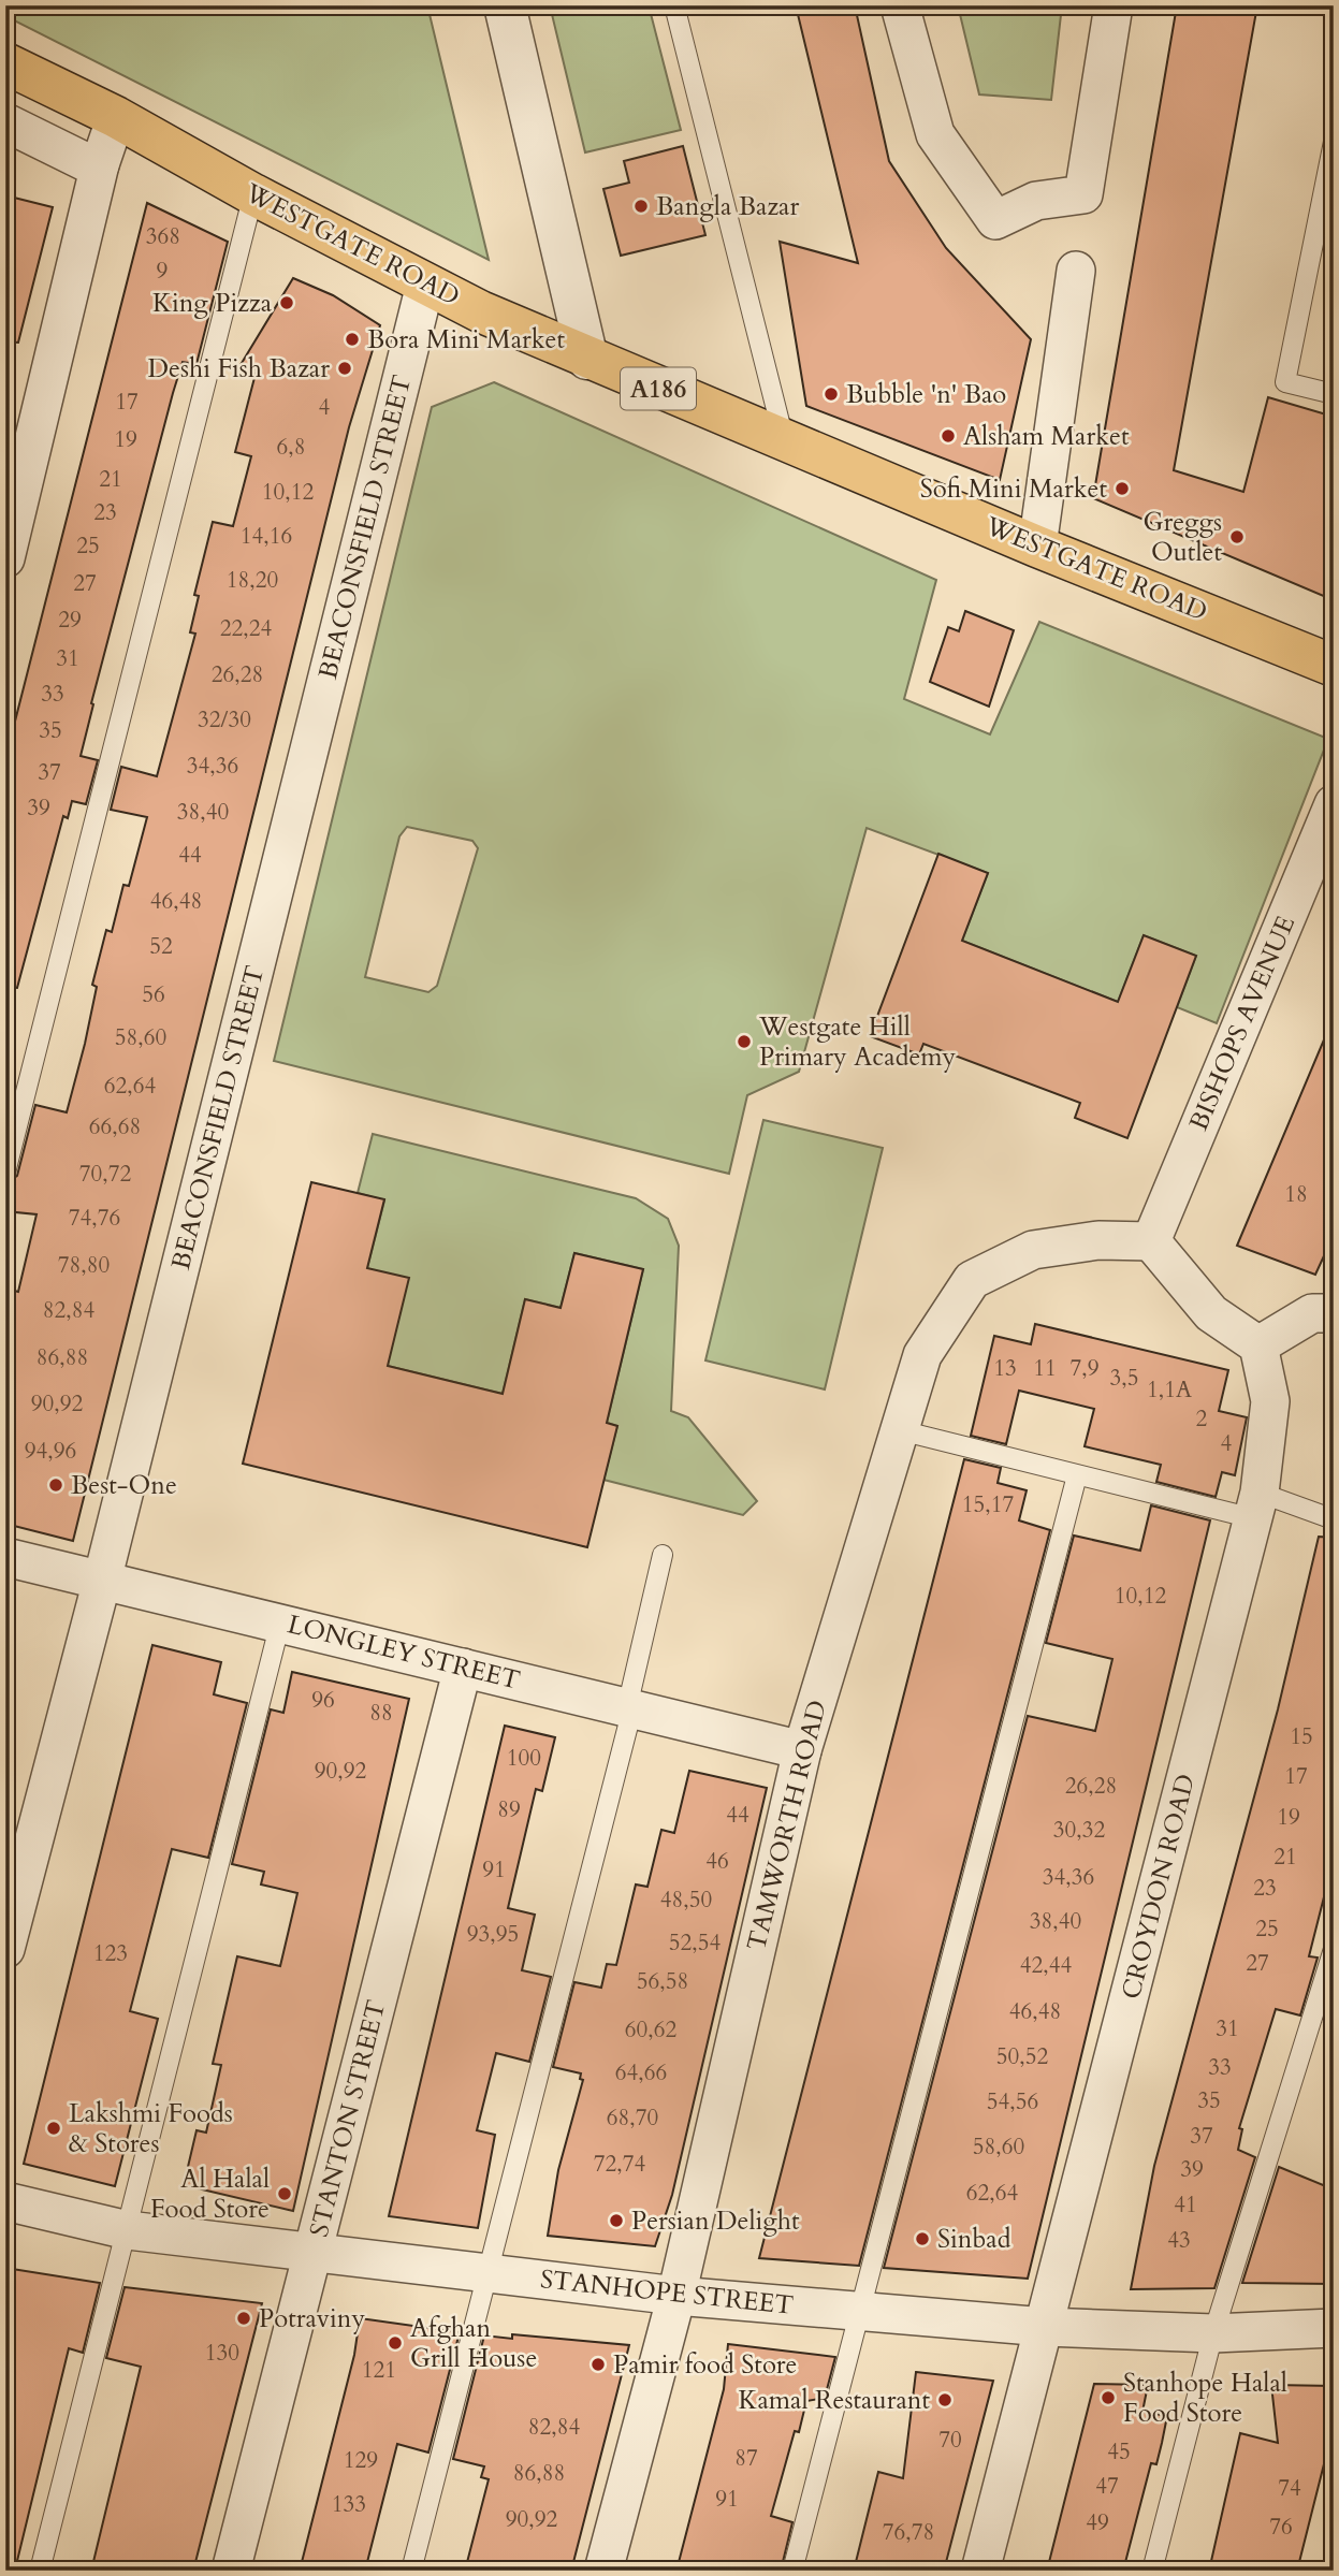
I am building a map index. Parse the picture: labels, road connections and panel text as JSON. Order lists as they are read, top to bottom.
{
  "streets": {
    "main road": ["WESTGATE ROAD", "A186"],
    "street": [
      "BEACONSFIELD STREET",
      "BISHOPS AVENUE",
      "LONGLEY STREET",
      "TAMWORTH ROAD",
      "CROYDON ROAD",
      "STANTON STREET",
      "STANHOPE STREET"
    ]
  },
  "crossings": [
    ["WESTGATE ROAD", "BEACONSFIELD STREET"],
    ["BEACONSFIELD STREET", "LONGLEY STREET"],
    ["BISHOPS AVENUE", "TAMWORTH ROAD"],
    ["LONGLEY STREET", "TAMWORTH ROAD"],
    ["LONGLEY STREET", "STANTON STREET"],
    ["TAMWORTH ROAD", "STANHOPE STREET"],
    ["CROYDON ROAD", "STANHOPE STREET"],
    ["STANTON STREET", "STANHOPE STREET"]
  ],
  "places": [
    "Bangla Bazar",
    "King Pizza",
    "Bora Mini Market",
    "Deshi Fish Bazar",
    "Bubble 'n' Bao",
    "Alsham Market",
    "Sofi Mini Market",
    "Greggs Outlet",
    "Westgate Hill Primary Academy",
    "Best-One",
    "Lakshmi Foods & Stores",
    "Al Halal Food Store",
    "Persian Delight",
    "Sinbad",
    "Potraviny",
    "Afghan Grill House",
    "Pamir food Store",
    "Stanhope Halal Food Store",
    "Kamal Restaurant"
  ],
  "house_numbers": [
    "368",
    "9",
    "17",
    "4",
    "19",
    "6,8",
    "21",
    "10,12",
    "23",
    "14,16",
    "25",
    "18,20",
    "27",
    "29",
    "22,24",
    "31",
    "26,28",
    "33",
    "32/30",
    "35",
    "34,36",
    "37",
    "39",
    "38,40",
    "44",
    "46,48",
    "52",
    "56",
    "58,60",
    "62,64",
    "66,68",
    "70,72",
    "18",
    "74,76",
    "78,80",
    "82,84",
    "86,88",
    "13",
    "11",
    "7,9",
    "3,5",
    "1,1A",
    "90,92",
    "2",
    "4",
    "94,96",
    "15,17",
    "10,12",
    "96",
    "88",
    "15",
    "100",
    "90,92",
    "17",
    "26,28",
    "89",
    "44",
    "19",
    "30,32",
    "21",
    "46",
    "91",
    "34,36",
    "23",
    "48,50",
    "38,40",
    "25",
    "93,95",
    "52,54",
    "123",
    "27",
    "42,44",
    "56,58",
    "46,48",
    "31",
    "60,62",
    "50,52",
    "33",
    "64,66",
    "35",
    "54,56",
    "68,70",
    "37",
    "58,60",
    "72,74",
    "39",
    "62,64",
    "41",
    "43",
    "130",
    "121",
    "82,84",
    "70",
    "45",
    "87",
    "129",
    "86,88",
    "47",
    "74",
    "91",
    "133",
    "90,92",
    "49",
    "76",
    "76,78"
  ]
}
